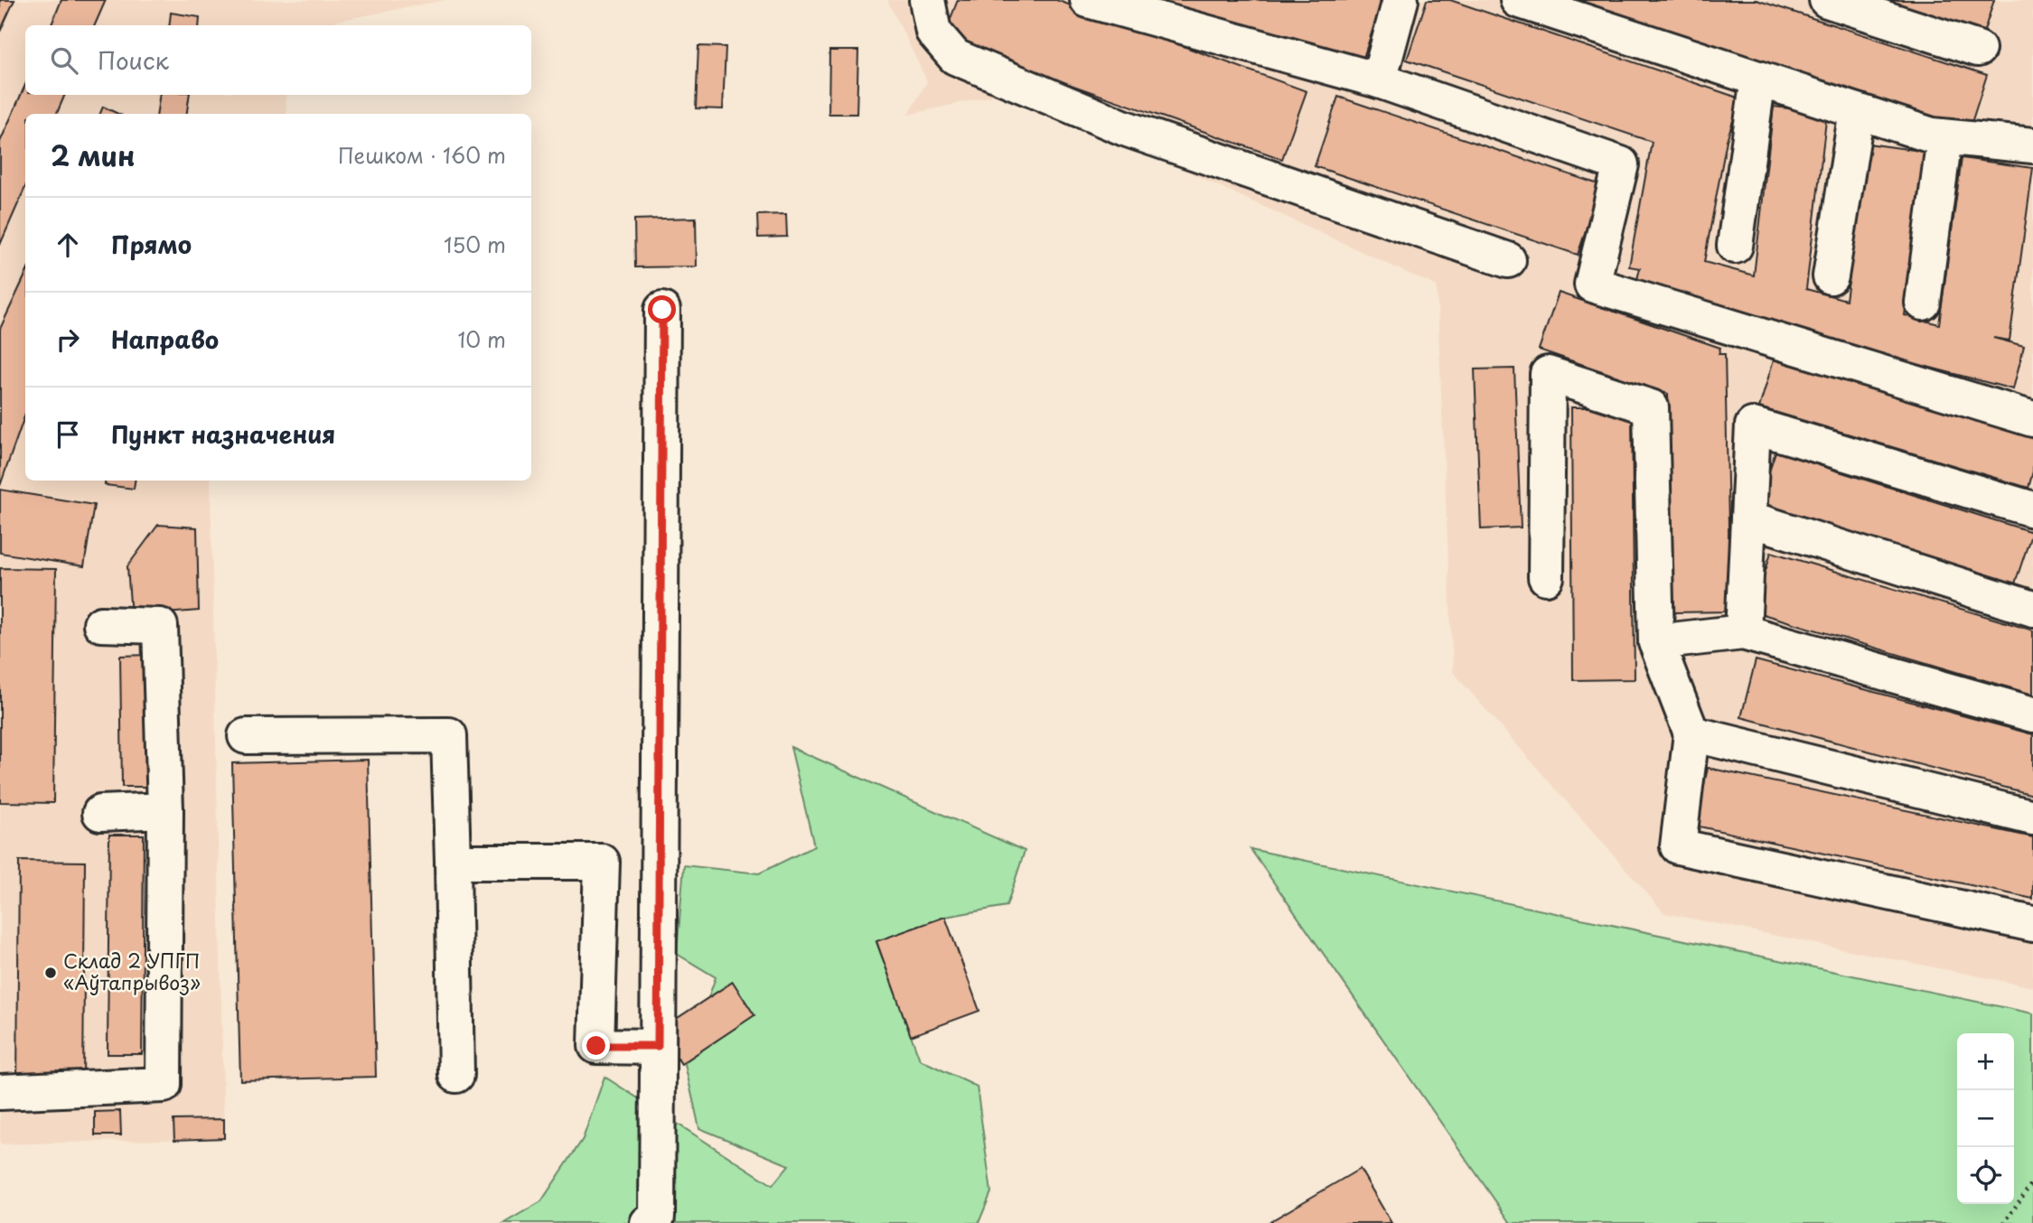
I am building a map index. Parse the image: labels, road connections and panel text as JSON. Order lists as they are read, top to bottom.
{
  "places": ["Склад 2 УПГП «Аўтапрывоз»"],
  "page": {
    "search": "Поиск",
    "heading": ["2 мин", "Пешком · 160 m"],
    "list": [
      ["Прямо", "150 m"],
      ["Направо", "10 m"],
      "Пункт назначения"
    ],
    "map_buttons": ["+", "−"]
  }
}
